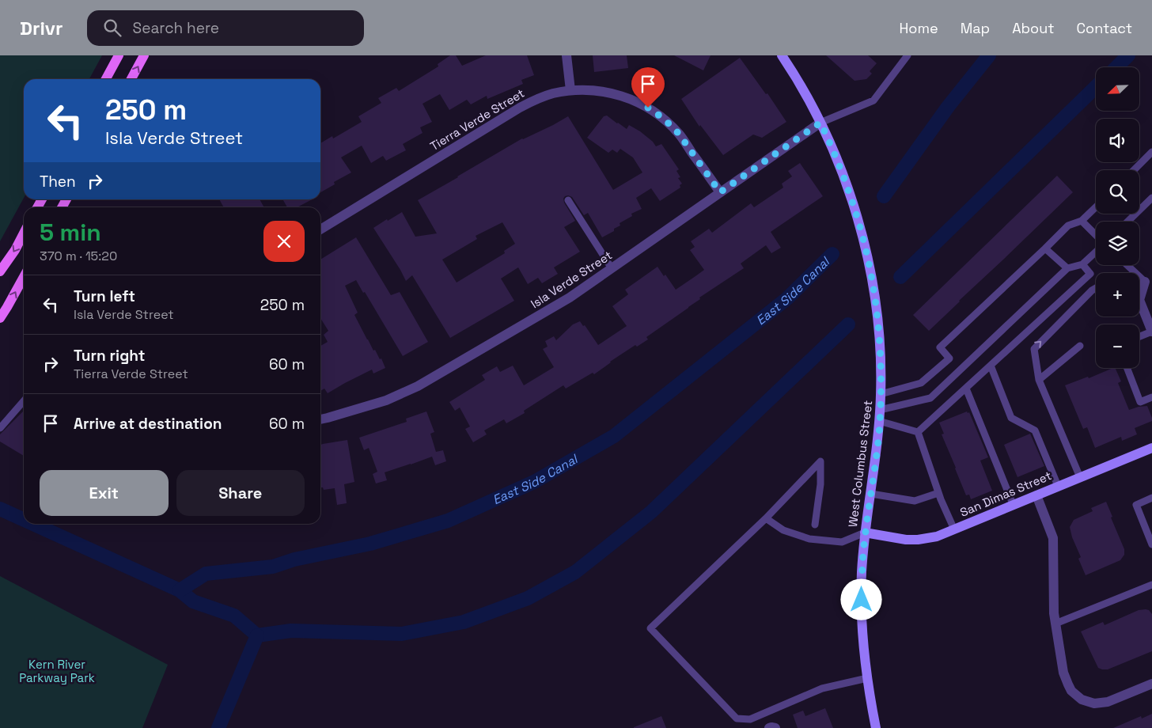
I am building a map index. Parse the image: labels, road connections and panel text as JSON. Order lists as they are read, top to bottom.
{
  "streets": {
    "main road": ["West Columbus Street", "San Dimas Street"],
    "street": ["Tierra Verde Street", "Isla Verde Street"]
  },
  "crossings": [
    ["Tierra Verde Street", "Isla Verde Street"],
    ["Isla Verde Street", "West Columbus Street"],
    ["West Columbus Street", "San Dimas Street"]
  ],
  "water": ["East Side Canal"],
  "parks": ["Kern River Parkway Park"],
  "north": "bottom left",
  "page": {
    "header": "Drivr",
    "search": "Search here",
    "nav": [
      "Home",
      "Map",
      "About",
      "Contact"
    ],
    "map_buttons": ["+", "−"],
    "turn": ["250 m", "Isla Verde Street"],
    "then": "Then",
    "heading": ["5 min", "370 m · 15:20"],
    "list": [
      {
        "name": "Turn left",
        "note": "Isla Verde Street",
        "value": "250 m"
      },
      {
        "name": "Turn right",
        "note": "Tierra Verde Street",
        "value": "60 m"
      },
      {
        "name": "Arrive at destination",
        "value": "60 m"
      }
    ],
    "buttons": ["Exit", "Share"]
  }
}
